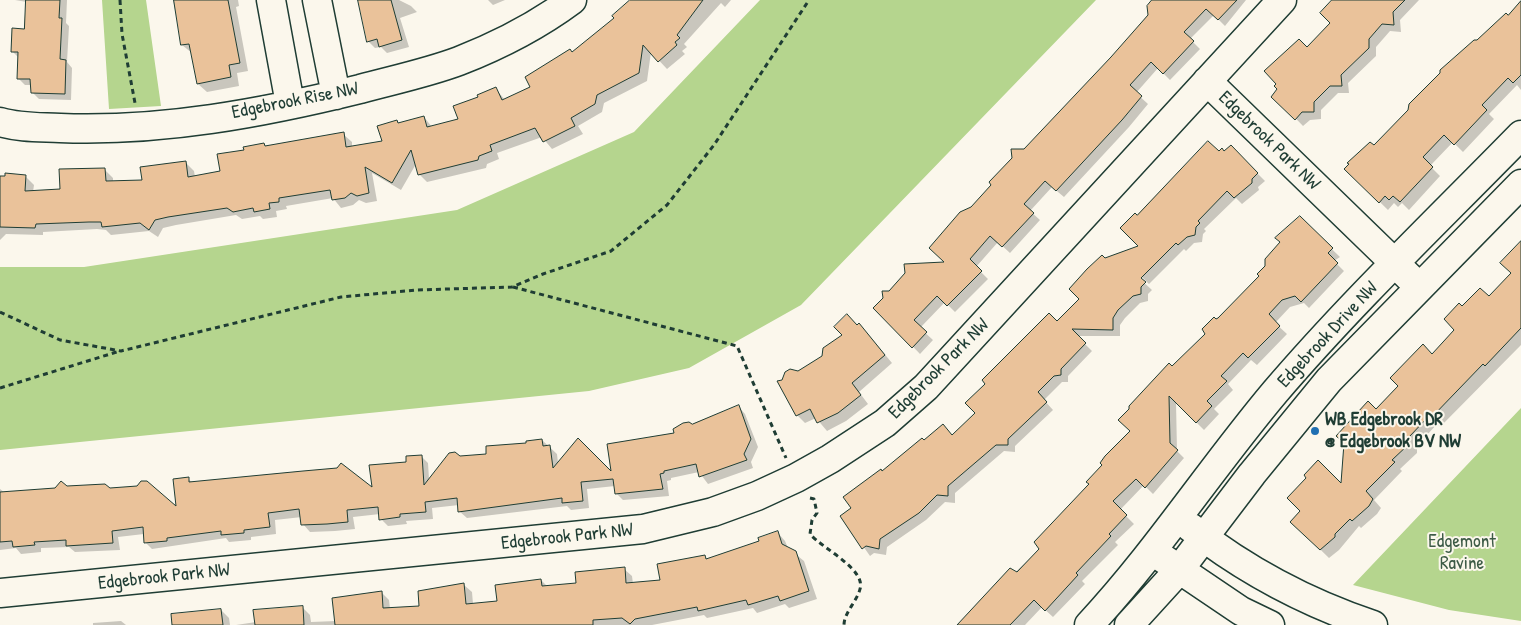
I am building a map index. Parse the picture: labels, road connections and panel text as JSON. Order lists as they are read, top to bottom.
{
  "streets": {
    "street": ["Edgebrook Rise NW", "Edgebrook Park NW", "Edgebrook Drive NW"]
  },
  "crossings": [
    ["Edgebrook Park NW", "Edgebrook Drive NW"]
  ],
  "parks": ["Edgemont Ravine"],
  "places": ["WB Edgebrook DR @ Edgebrook BV NW"]
}
